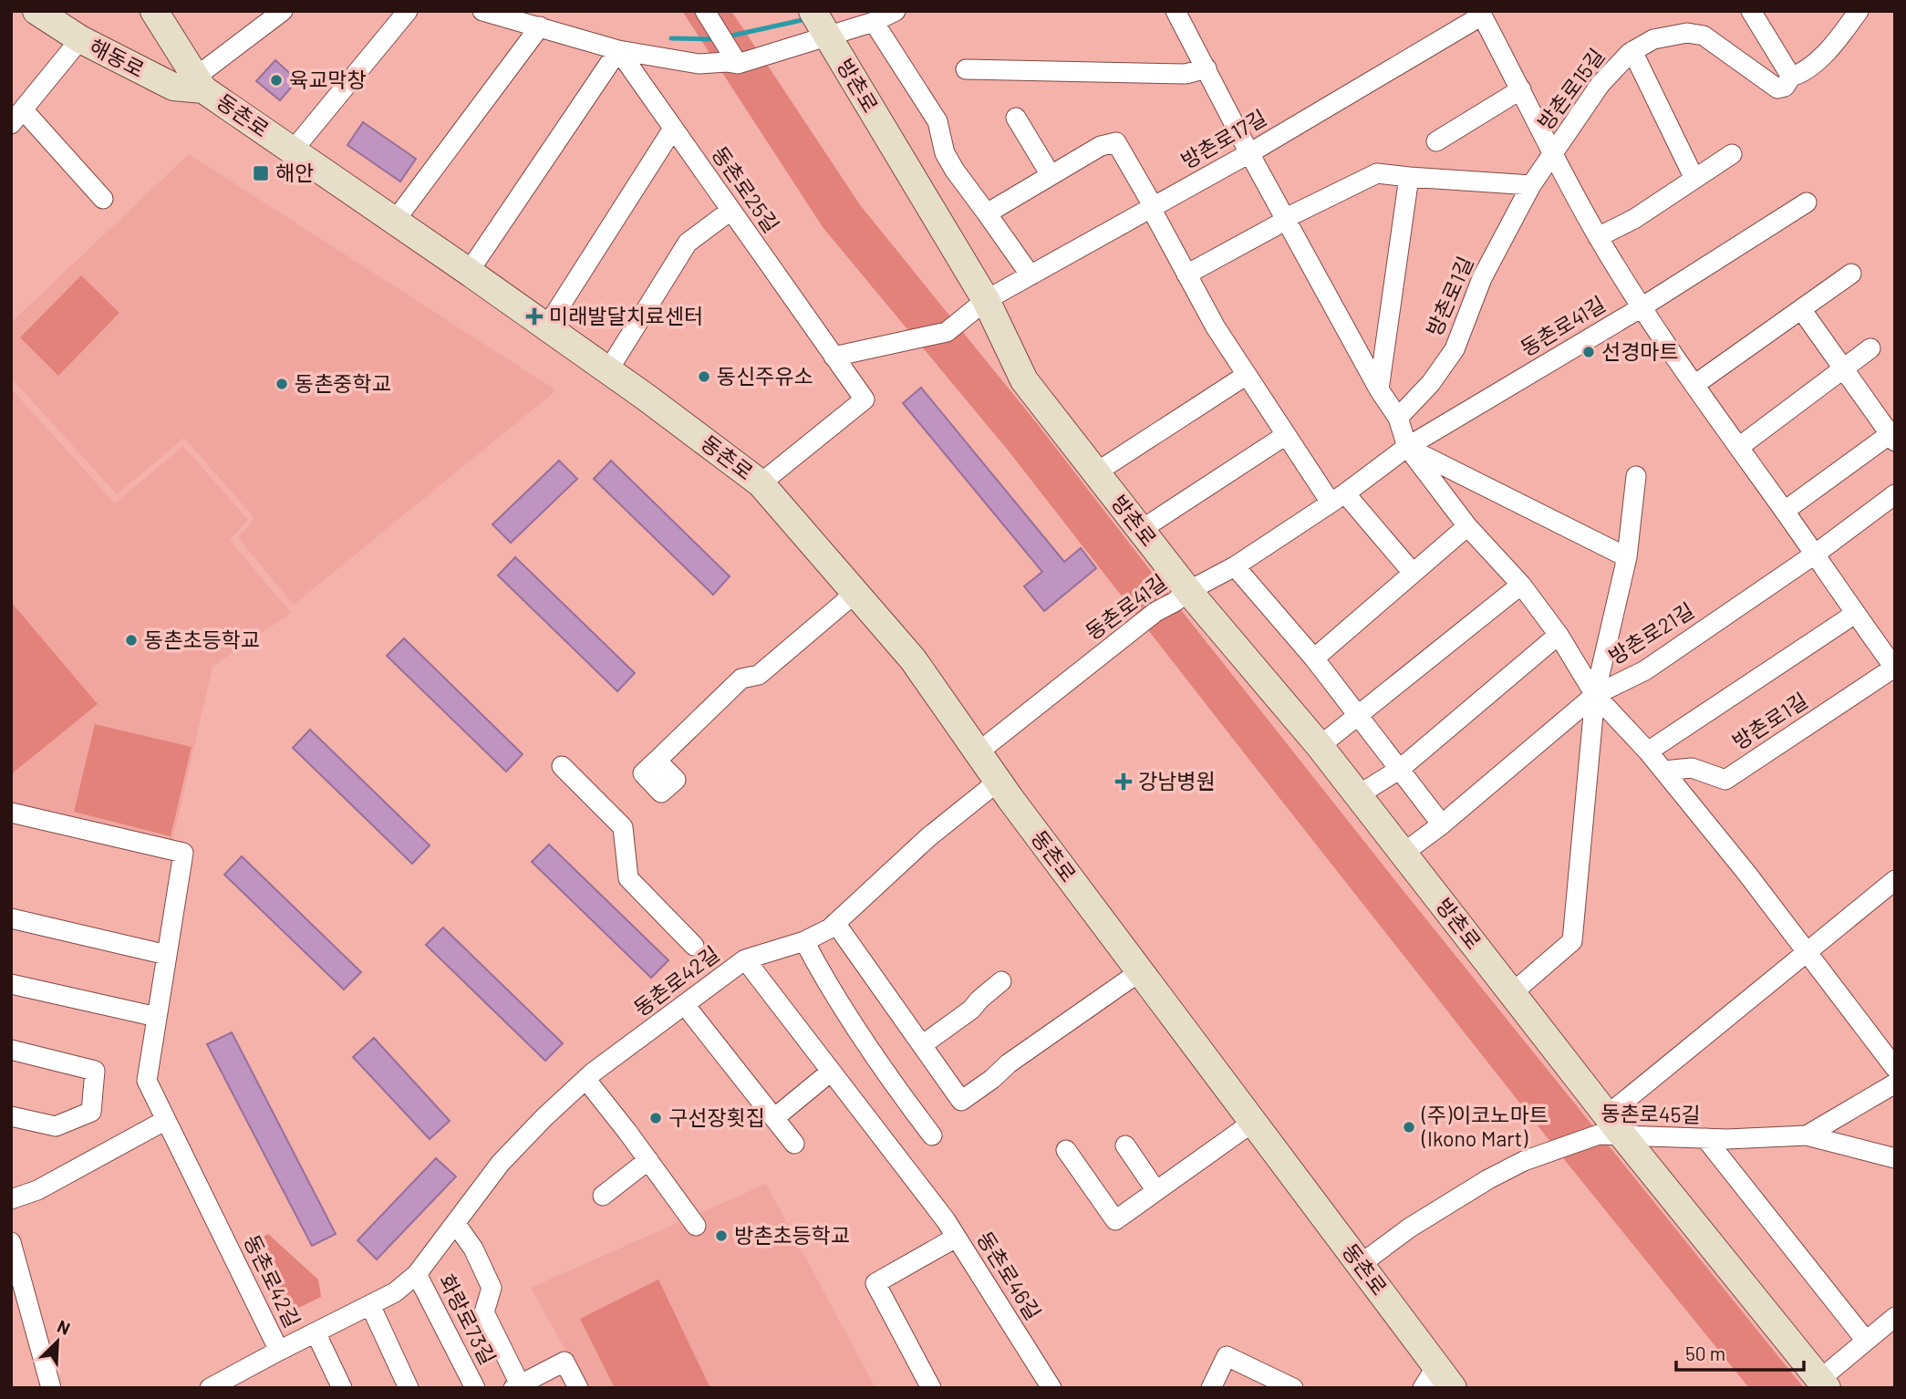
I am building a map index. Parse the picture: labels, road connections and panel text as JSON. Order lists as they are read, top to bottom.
{
  "streets": {
    "main road": ["해동로", "방촌로", "동촌로"],
    "street": [
      "방촌로15길",
      "방촌로17길",
      "동촌로25길",
      "방촌로1길",
      "동촌로41길",
      "방촌로21길",
      "동촌로42길",
      "동촌로45길",
      "동촌로46길",
      "화랑로73길"
    ]
  },
  "crossings": [
    ["해동로", "동촌로"],
    ["방촌로", "방촌로17길"],
    ["방촌로", "동촌로41길"],
    ["방촌로", "방촌로21길"],
    ["방촌로", "동촌로45길"],
    ["방촌로15길", "방촌로17길"],
    ["방촌로15길", "방촌로1길"],
    ["방촌로15길", "동촌로41길"],
    ["방촌로15길", "방촌로21길"],
    ["동촌로", "동촌로25길"],
    ["동촌로", "동촌로41길"],
    ["동촌로", "동촌로42길"],
    ["동촌로", "동촌로45길"],
    ["동촌로42길", "동촌로46길"],
    ["동촌로42길", "화랑로73길"]
  ],
  "places": {
    "other": [
      "육교막창",
      "선경마트",
      "동신주유소",
      "동촌중학교",
      "동촌초등학교",
      "구선장횟집",
      "(주)이코노마트 (Ikono Mart)",
      "방촌초등학교"
    ],
    "transit": ["해안"],
    "health": ["미래발달치료센터", "강남병원"]
  },
  "scale_bar": "50 m",
  "north": "top right"
}
